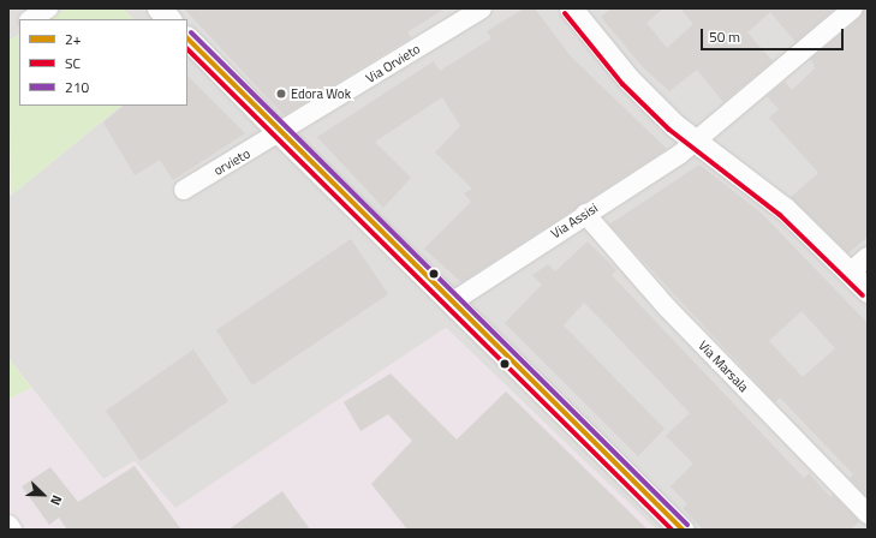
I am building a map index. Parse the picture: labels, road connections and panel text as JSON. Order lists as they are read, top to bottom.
{
  "streets": {
    "street": [
      "Via Orvieto",
      "orvieto",
      "Via Assisi",
      "Via Marsala"
    ]
  },
  "crossings": [
    ["Via Orvieto", "orvieto"],
    ["Via Assisi", "Via Marsala"]
  ],
  "places": ["Edora Wok"],
  "lines": ["transit line SC", "transit line 210", "transit line 2+"],
  "legend": ["2+", "SC", "210"],
  "scale_bar": "50 m",
  "north": "bottom right"
}
